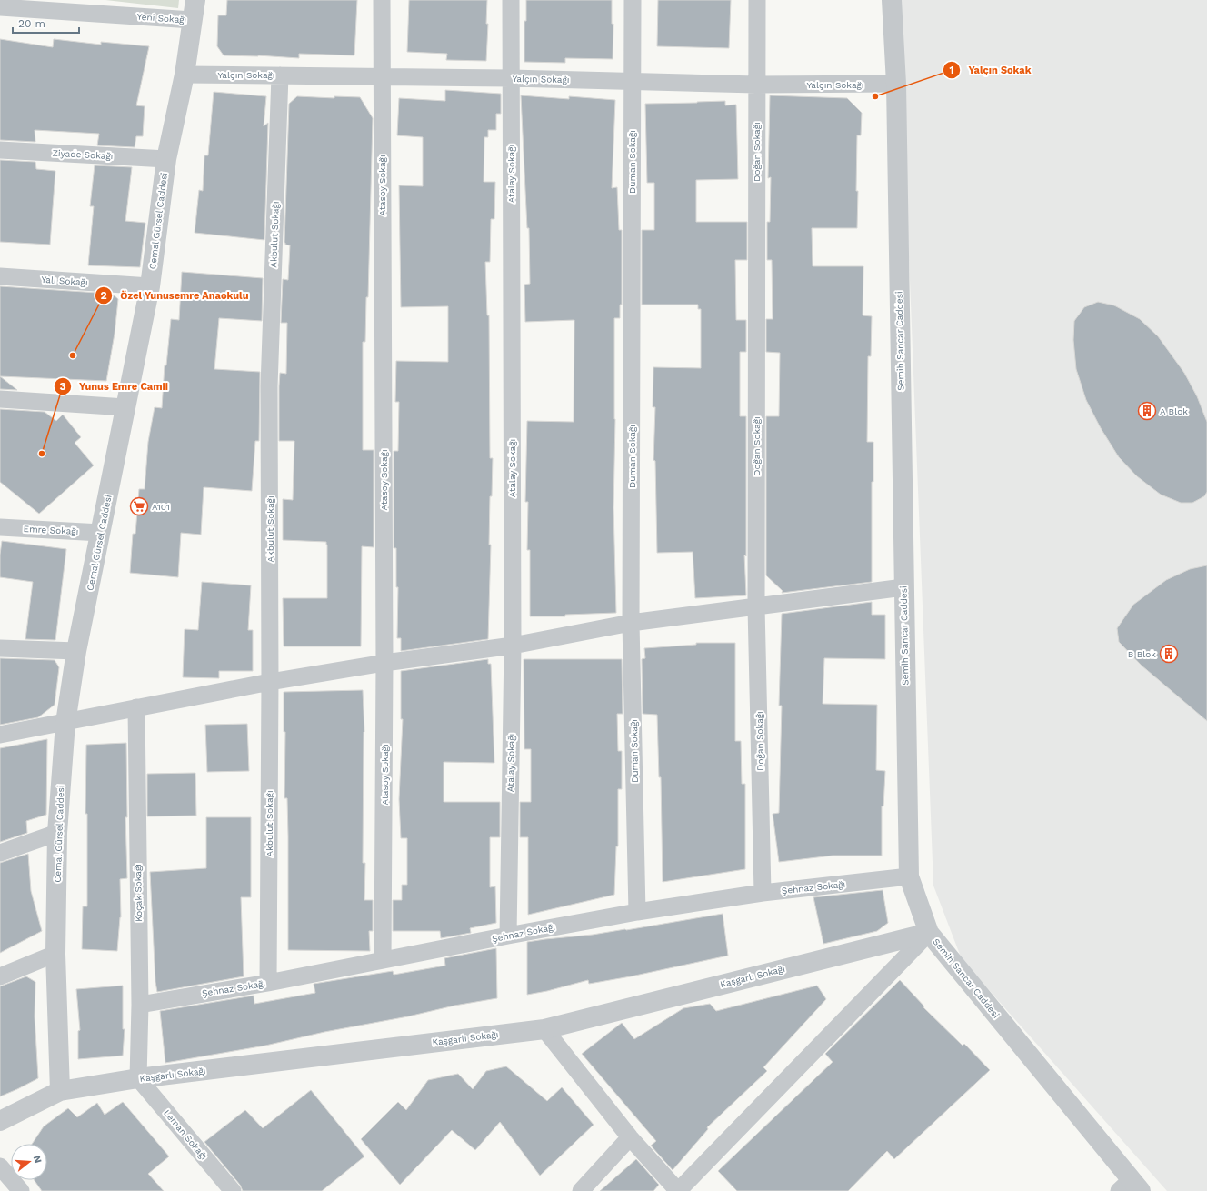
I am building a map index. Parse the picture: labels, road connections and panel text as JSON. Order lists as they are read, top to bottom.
{
  "streets": {
    "street": [
      "Yeni Sokağı",
      "Yalçın Sokağı",
      "Doğan Sokağı",
      "Ziyade Sokağı",
      "Duman Sokağı",
      "Atalay Sokağı",
      "Atasoy Sokağı",
      "Cemal Gürsel Caddesi",
      "Akbulut Sokağı",
      "Yalı Sokağı",
      "Semih Sancar Caddesi",
      "Emre Sokağı",
      "Şehnaz Sokağı",
      "Koçak Sokağı",
      "Kaşgarlı Sokağı",
      "Leman Sokağı"
    ]
  },
  "crossings": [
    ["Yeni Sokağı", "Cemal Gürsel Caddesi"],
    ["Yalçın Sokağı", "Doğan Sokağı"],
    ["Yalçın Sokağı", "Duman Sokağı"],
    ["Yalçın Sokağı", "Atalay Sokağı"],
    ["Yalçın Sokağı", "Atasoy Sokağı"],
    ["Yalçın Sokağı", "Cemal Gürsel Caddesi"],
    ["Yalçın Sokağı", "Akbulut Sokağı"],
    ["Yalçın Sokağı", "Semih Sancar Caddesi"],
    ["Doğan Sokağı", "Şehnaz Sokağı"],
    ["Ziyade Sokağı", "Cemal Gürsel Caddesi"],
    ["Duman Sokağı", "Şehnaz Sokağı"],
    ["Atalay Sokağı", "Şehnaz Sokağı"],
    ["Atasoy Sokağı", "Şehnaz Sokağı"],
    ["Cemal Gürsel Caddesi", "Yalı Sokağı"],
    ["Cemal Gürsel Caddesi", "Emre Sokağı"],
    ["Cemal Gürsel Caddesi", "Kaşgarlı Sokağı"],
    ["Akbulut Sokağı", "Şehnaz Sokağı"],
    ["Semih Sancar Caddesi", "Şehnaz Sokağı"],
    ["Semih Sancar Caddesi", "Kaşgarlı Sokağı"],
    ["Şehnaz Sokağı", "Koçak Sokağı"],
    ["Koçak Sokağı", "Kaşgarlı Sokağı"],
    ["Koçak Sokağı", "Leman Sokağı"],
    ["Kaşgarlı Sokağı", "Leman Sokağı"]
  ],
  "places": {
    "other": ["Yalçın Sokak", "Özel Yunusemre Anaokulu", "Yunus Emre Camii"],
    "building": ["A Blok", "B Blok"],
    "supermarket": ["A101"]
  },
  "scale_bar": "20 m",
  "north": "right"
}
